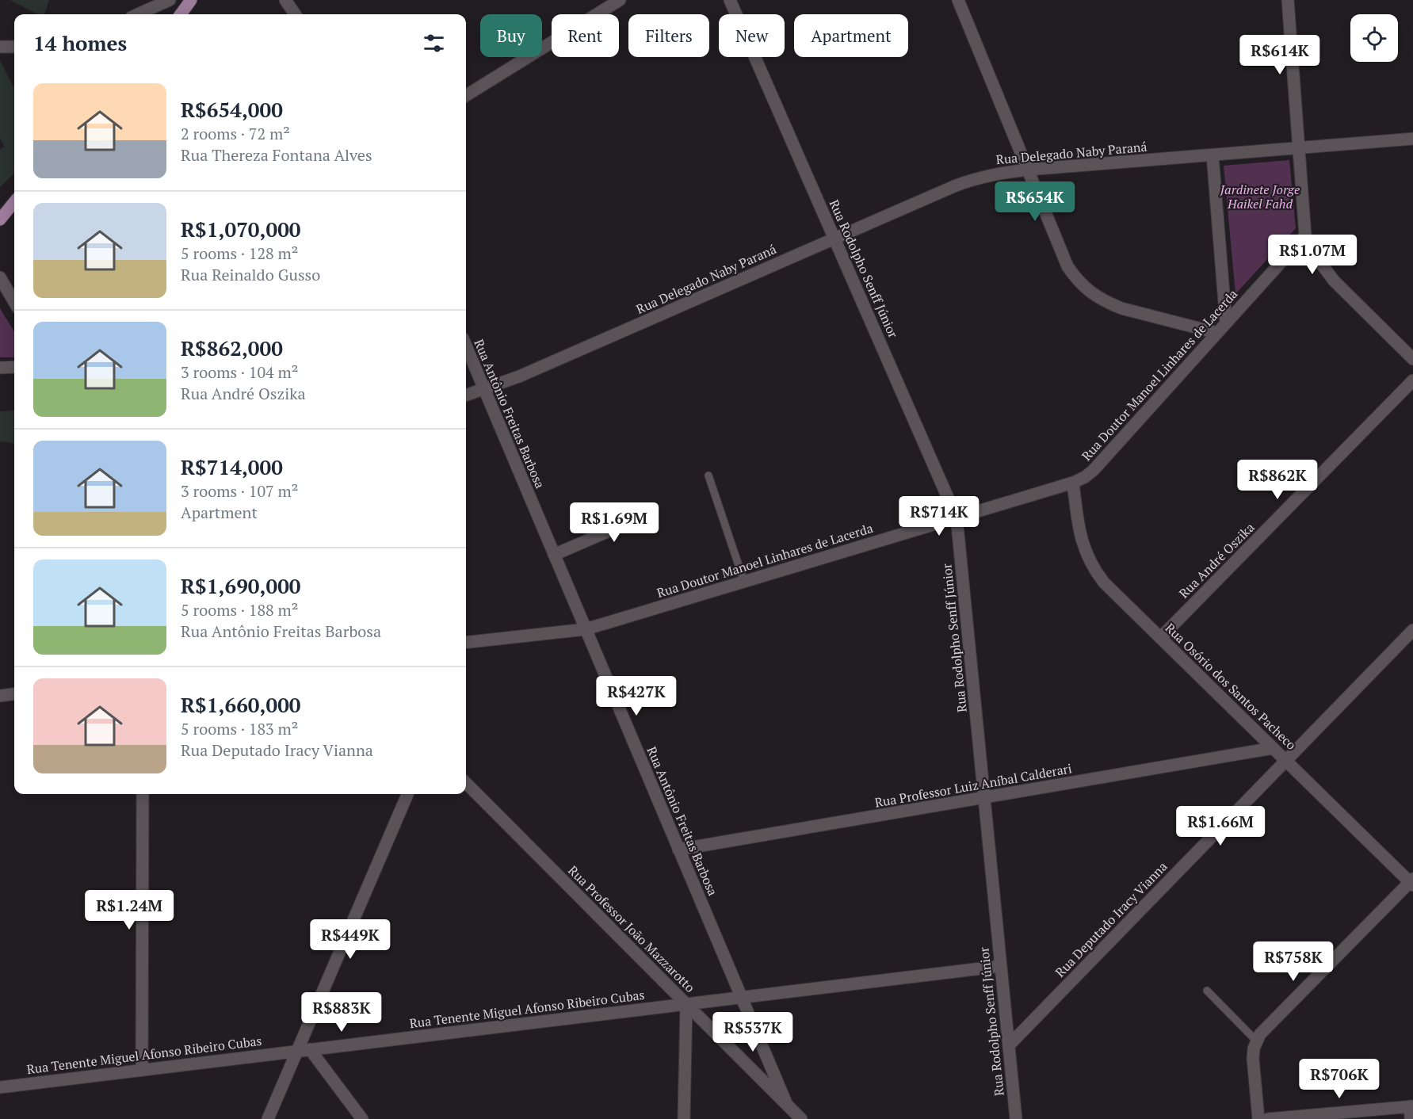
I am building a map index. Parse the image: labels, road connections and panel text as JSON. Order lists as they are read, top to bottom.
{
  "streets": {
    "street": [
      "Rua Delegado Naby Paraná",
      "Rua Rodolpho Senff Júnior",
      "Rua Doutor Manoel Linhares de Lacerda",
      "Rua Antônio Freitas Barbosa",
      "Rua André Oszika",
      "Rua Osório dos Santos Pacheco",
      "Rua Professor Luiz Aníbal Calderari",
      "Rua Deputado Iracy Vianna",
      "Rua Professor João Mazzarotto",
      "Rua Tenente Miguel Afonso Ribeiro Cubas"
    ]
  },
  "crossings": [
    ["Rua Delegado Naby Paraná", "Rua Rodolpho Senff Júnior"],
    ["Rua Delegado Naby Paraná", "Rua Antônio Freitas Barbosa"],
    ["Rua Rodolpho Senff Júnior", "Rua Doutor Manoel Linhares de Lacerda"],
    ["Rua Rodolpho Senff Júnior", "Rua Professor Luiz Aníbal Calderari"],
    ["Rua Rodolpho Senff Júnior", "Rua Deputado Iracy Vianna"],
    ["Rua Rodolpho Senff Júnior", "Rua Tenente Miguel Afonso Ribeiro Cubas"],
    ["Rua Doutor Manoel Linhares de Lacerda", "Rua Antônio Freitas Barbosa"],
    ["Rua Doutor Manoel Linhares de Lacerda", "Rua Osório dos Santos Pacheco"],
    ["Rua Antônio Freitas Barbosa", "Rua Professor Luiz Aníbal Calderari"],
    ["Rua Antônio Freitas Barbosa", "Rua Professor João Mazzarotto"],
    ["Rua Antônio Freitas Barbosa", "Rua Tenente Miguel Afonso Ribeiro Cubas"],
    ["Rua André Oszika", "Rua Osório dos Santos Pacheco"],
    ["Rua Osório dos Santos Pacheco", "Rua Professor Luiz Aníbal Calderari"],
    ["Rua Osório dos Santos Pacheco", "Rua Deputado Iracy Vianna"],
    ["Rua Professor João Mazzarotto", "Rua Tenente Miguel Afonso Ribeiro Cubas"]
  ],
  "parks": ["Jardinete Jorge Haikel Fahd"],
  "page": {
    "chip": [
      "Buy",
      "Rent",
      "Filters",
      "New",
      "Apartment"
    ],
    "heading": "14 homes",
    "price": [
      "R$614K",
      "R$654K",
      "R$1.07M",
      "R$862K",
      "R$714K",
      "R$1.69M",
      "R$427K",
      "R$1.66M",
      "R$1.24M",
      "R$449K",
      "R$758K",
      "R$883K",
      "R$537K",
      "R$706K"
    ],
    "list": [
      {
        "name": "R$654,000",
        "note": "2 rooms · 72 m² · Rua Thereza Fontana Alves"
      },
      {
        "name": "R$1,070,000",
        "note": "5 rooms · 128 m² · Rua Reinaldo Gusso"
      },
      {
        "name": "R$862,000",
        "note": "3 rooms · 104 m² · Rua André Oszika"
      },
      {
        "name": "R$714,000",
        "note": "3 rooms · 107 m² · Apartment"
      },
      {
        "name": "R$1,690,000",
        "note": "5 rooms · 188 m² · Rua Antônio Freitas Barbosa"
      },
      {
        "name": "R$1,660,000",
        "note": "5 rooms · 183 m² · Rua Deputado Iracy Vianna"
      }
    ]
  }
}
